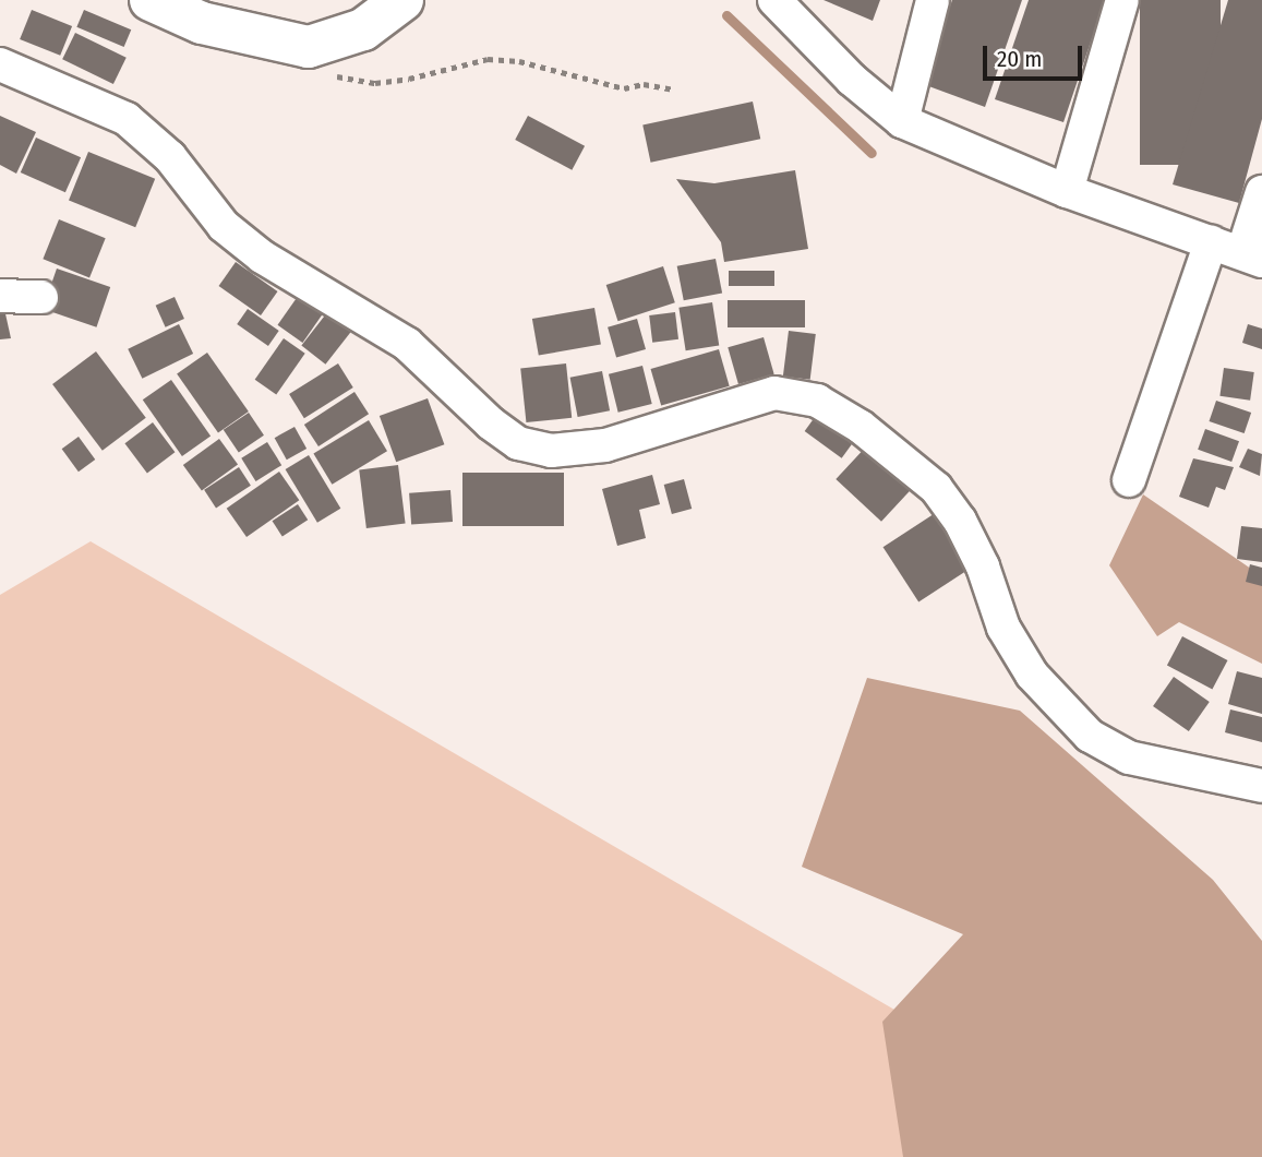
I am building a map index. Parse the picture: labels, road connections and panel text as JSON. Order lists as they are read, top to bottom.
{
  "scale_bar": "20 m"
}
